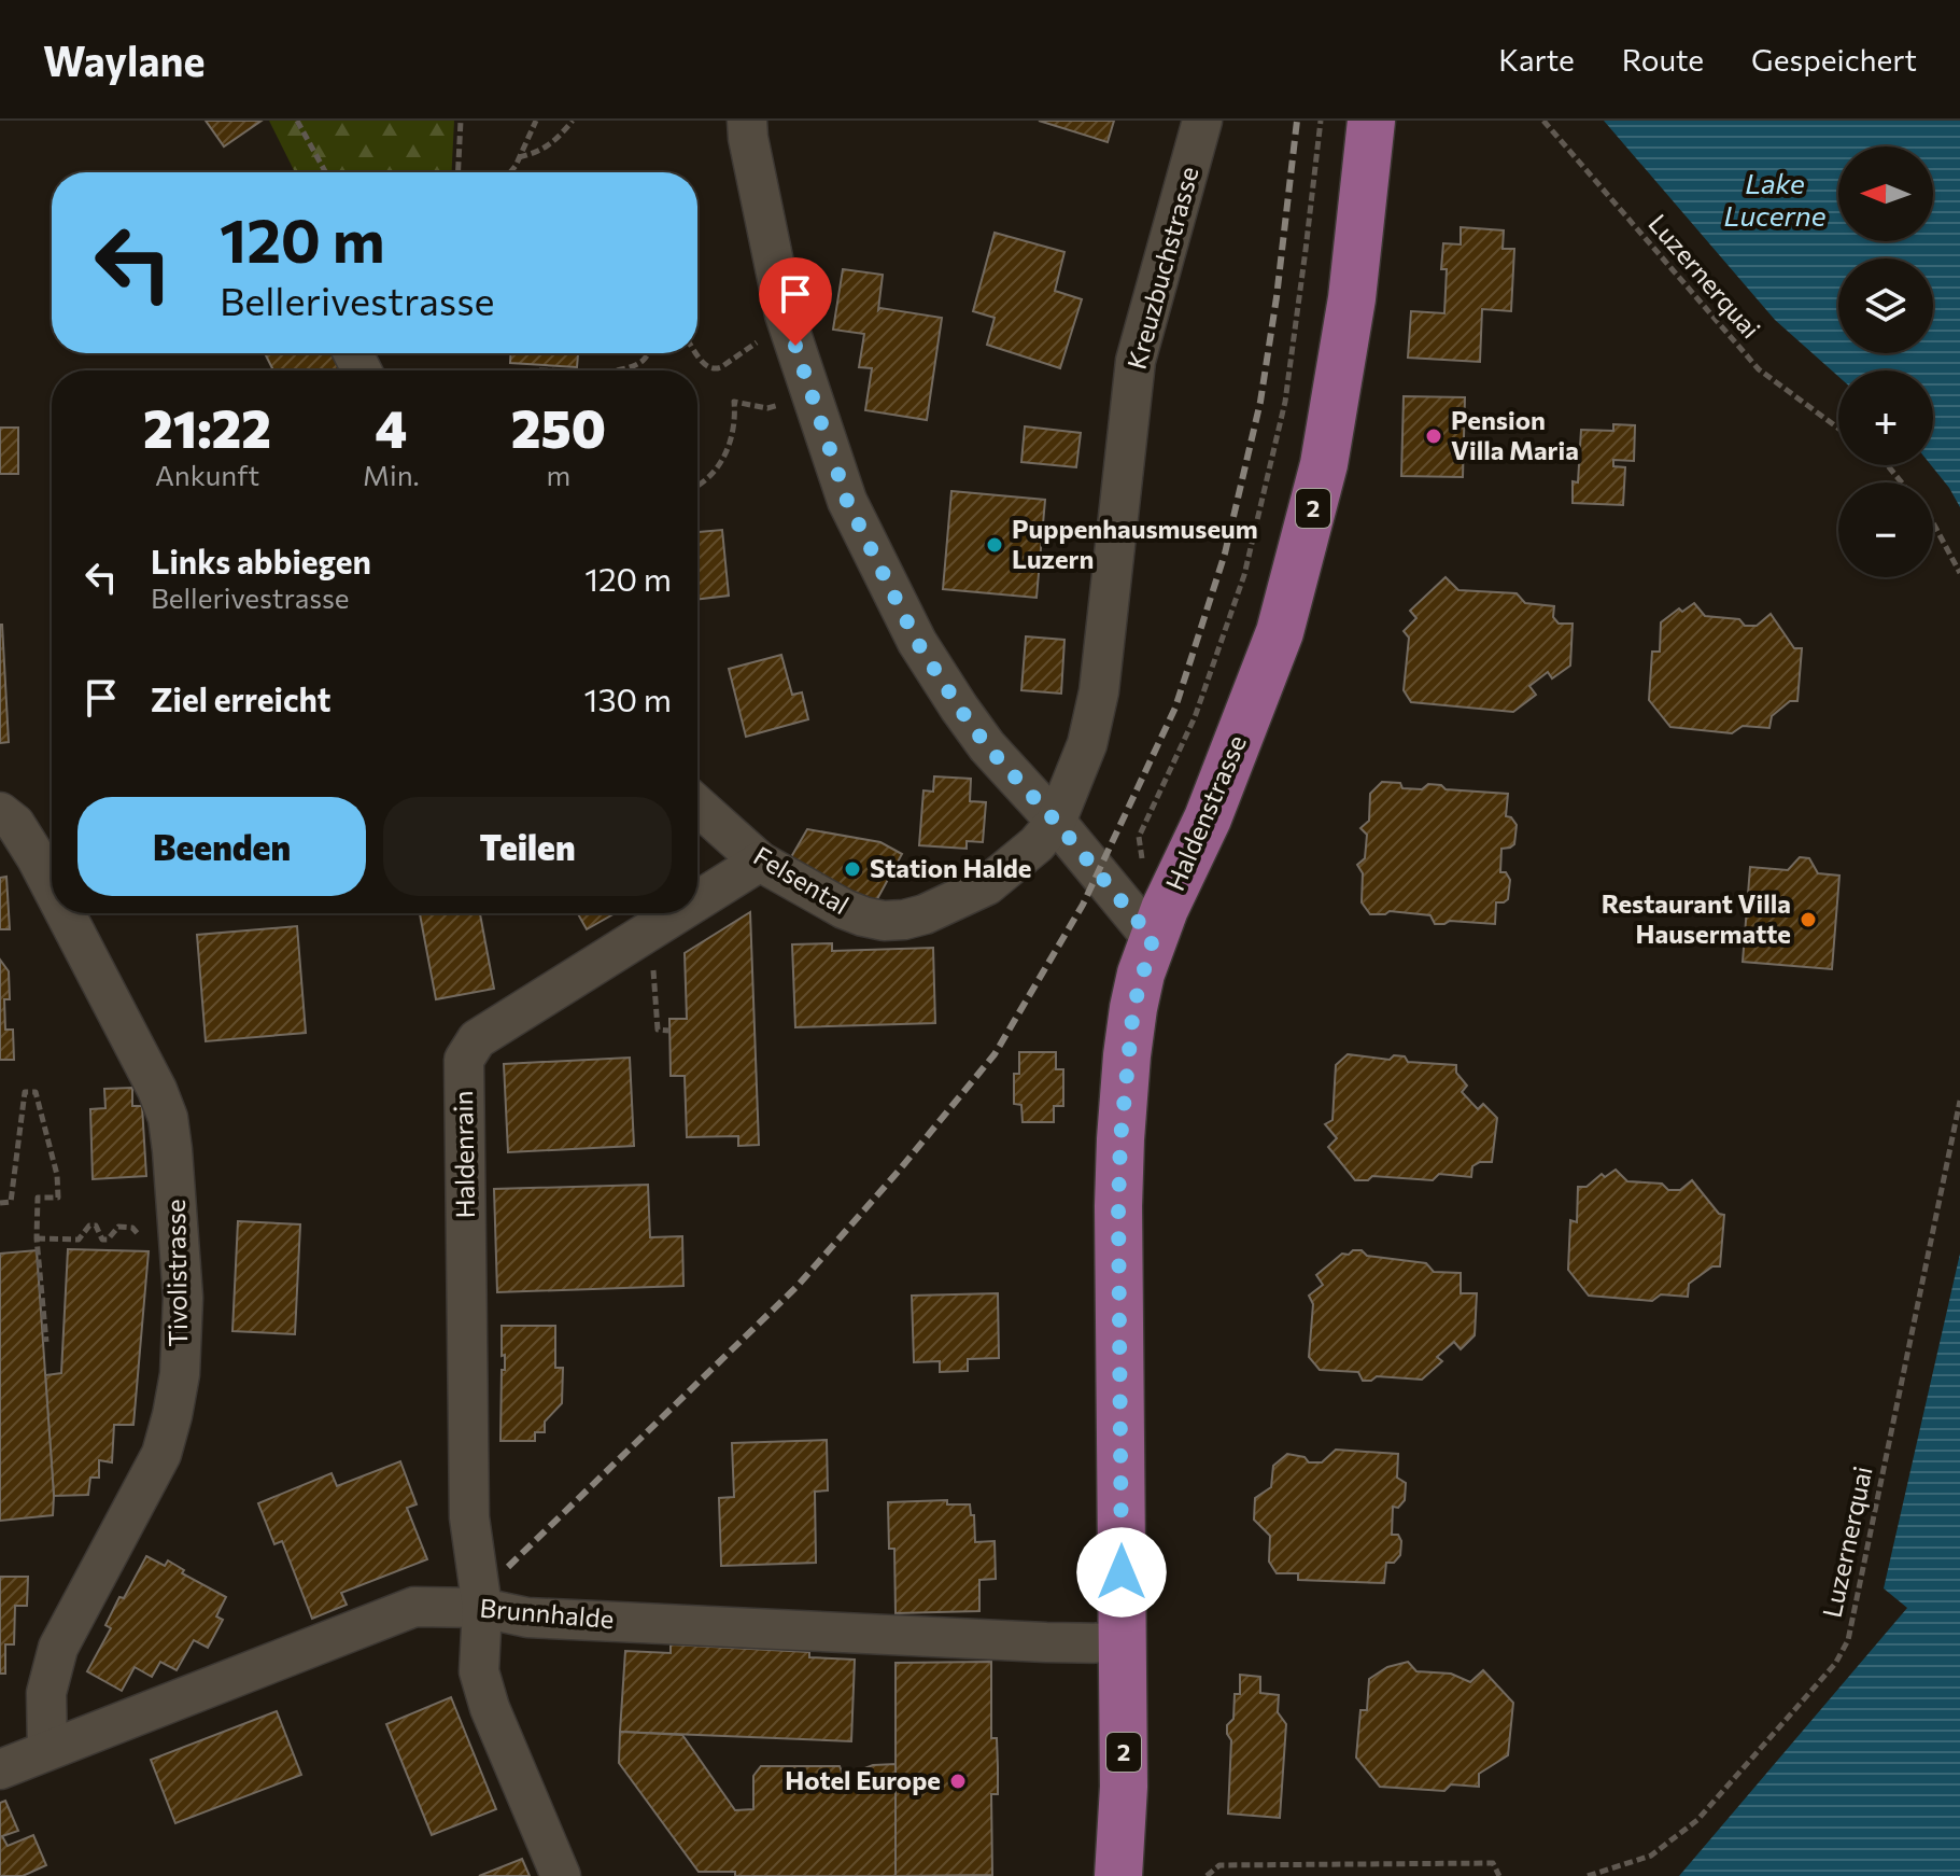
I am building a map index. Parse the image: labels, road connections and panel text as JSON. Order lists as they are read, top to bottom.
{
  "streets": {
    "main road": ["2", "Haldenstrasse"],
    "street": [
      "Kreuzbuchstrasse",
      "Felsental",
      "Haldenrain",
      "Tivolistrasse",
      "Brunnhalde"
    ],
    "path": ["Luzernerquai"]
  },
  "crossings": [
    ["Kreuzbuchstrasse", "Felsental"],
    ["Haldenstrasse", "Brunnhalde"],
    ["Felsental", "Haldenrain"],
    ["Haldenrain", "Brunnhalde"],
    ["Tivolistrasse", "Brunnhalde"]
  ],
  "water": ["Lake Lucerne"],
  "places": [
    "Pension Villa Maria",
    "Puppenhausmuseum Luzern",
    "Station Halde",
    "Restaurant Villa Hausermatte",
    "Hotel Europe"
  ],
  "north": "left",
  "page": {
    "header": "Waylane",
    "nav": ["Karte", "Route", "Gespeichert"],
    "map_buttons": ["+", "−"],
    "turn": ["120 m", "Bellerivestrasse"],
    "eta": [
      "21:22",
      "Ankunft",
      "4",
      "Min.",
      "250",
      "m"
    ],
    "list": [
      {
        "name": "Links abbiegen",
        "note": "Bellerivestrasse",
        "value": "120 m"
      },
      {
        "name": "Ziel erreicht",
        "value": "130 m"
      }
    ],
    "buttons": ["Beenden", "Teilen"]
  }
}
